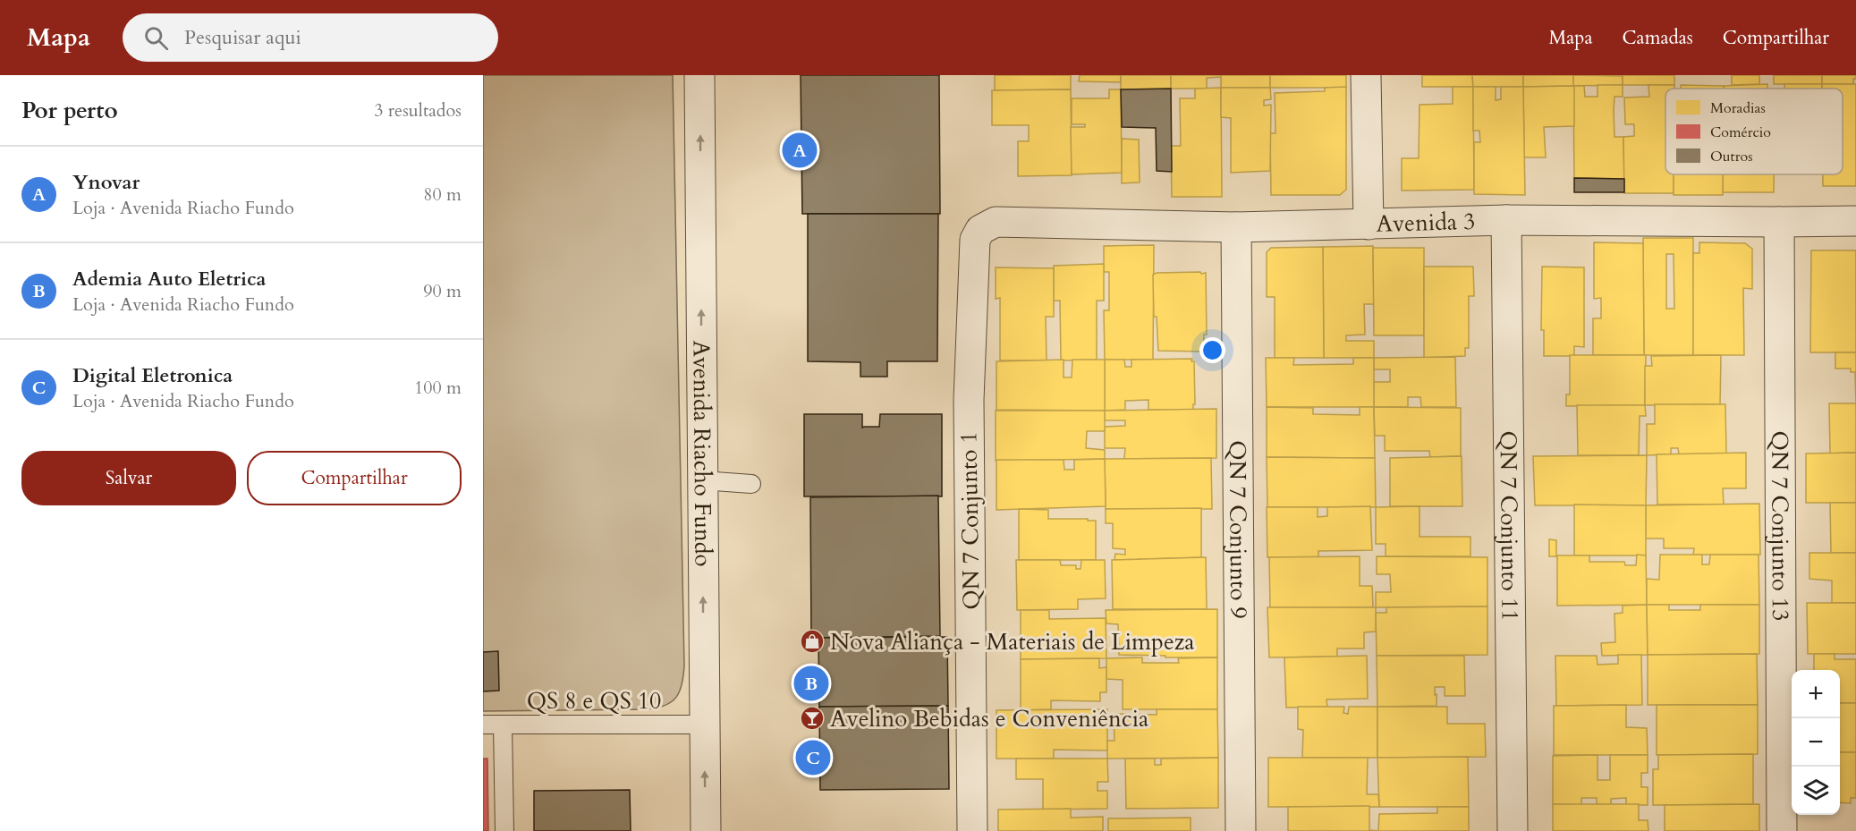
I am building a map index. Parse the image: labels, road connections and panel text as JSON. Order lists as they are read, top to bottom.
{
  "streets": {
    "street": [
      "Avenida 3",
      "Avenida Riacho Fundo",
      "QN 7 Conjunto 1",
      "QN 7 Conjunto 11",
      "QN 7 Conjunto 13",
      "QN 7 Conjunto 9"
    ],
    "lane": ["QS 8 e QS 10"]
  },
  "crossings": [
    ["Avenida 3", "QN 7 Conjunto 1"],
    ["Avenida 3", "QN 7 Conjunto 11"],
    ["Avenida 3", "QN 7 Conjunto 13"],
    ["Avenida 3", "QN 7 Conjunto 9"],
    ["Avenida Riacho Fundo", "QS 8 e QS 10"]
  ],
  "one_way": ["Avenida Riacho Fundo"],
  "places": {
    "shop": ["Nova Aliança - Materiais de Limpeza"],
    "bar": ["Avelino Bebidas e Conveniência"]
  },
  "legend": ["Moradias", "Comércio", "Outros"],
  "page": {
    "header": "Mapa",
    "search": "Pesquisar aqui",
    "nav": ["Mapa", "Camadas", "Compartilhar"],
    "heading": ["Por perto", "3 resultados"],
    "pins": ["A", "B", "C"],
    "list": [
      {
        "mark": "A",
        "name": "Ynovar",
        "note": "Loja · Avenida Riacho Fundo",
        "value": "80 m"
      },
      {
        "mark": "B",
        "name": "Ademia Auto Eletrica",
        "note": "Loja · Avenida Riacho Fundo",
        "value": "90 m"
      },
      {
        "mark": "C",
        "name": "Digital Eletronica",
        "note": "Loja · Avenida Riacho Fundo",
        "value": "100 m"
      }
    ],
    "buttons": ["Salvar", "Compartilhar"],
    "map_buttons": ["+", "−"]
  }
}
